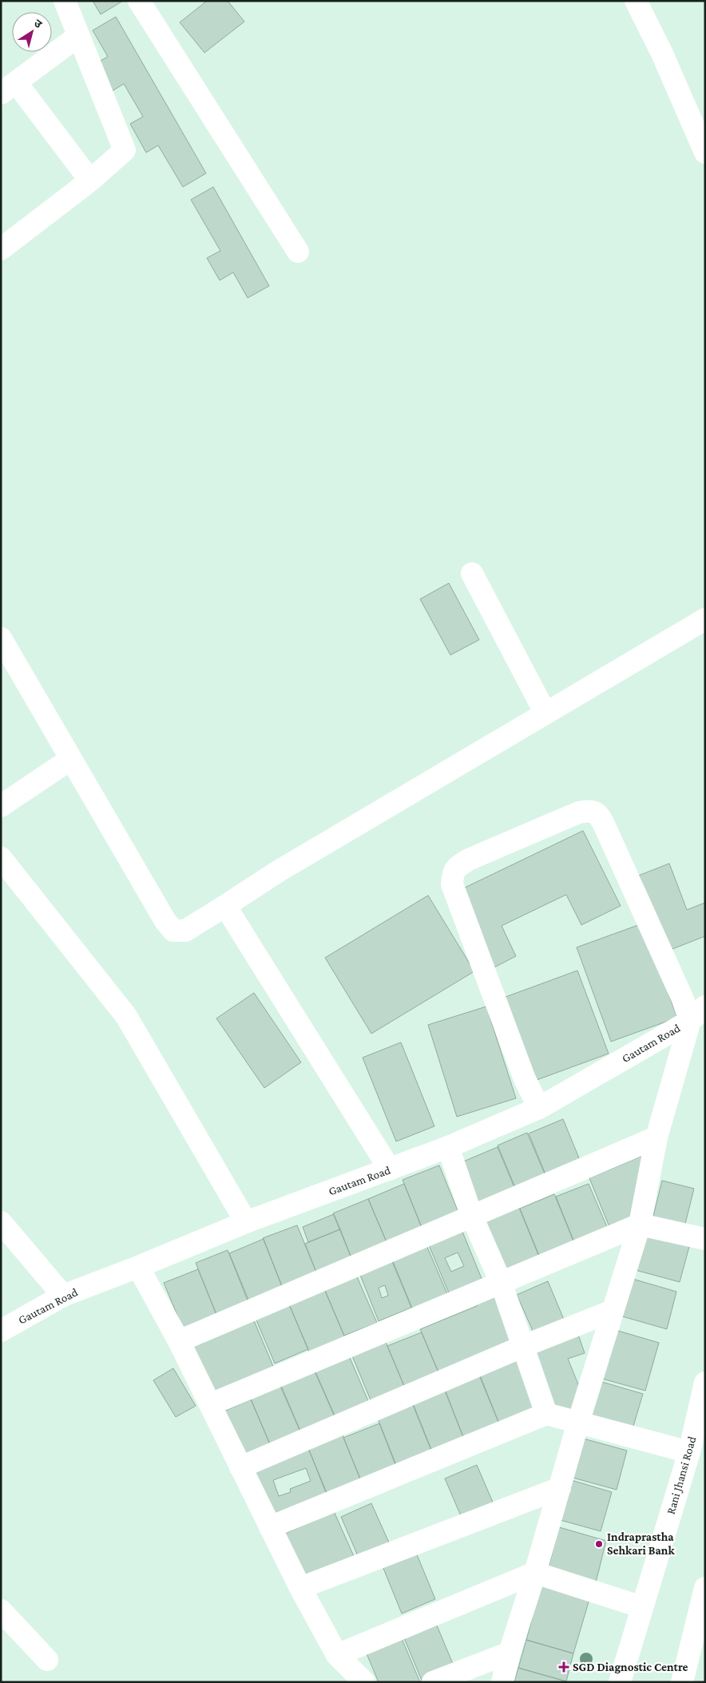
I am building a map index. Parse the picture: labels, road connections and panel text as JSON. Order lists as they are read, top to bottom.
{
  "streets": {
    "street": ["Gautam Road", "Rani Jhansi Road"]
  },
  "places": {
    "other": ["Indraprastha Sehkari Bank"],
    "health": ["SGD Diagnostic Centre"]
  },
  "north": "top right"
}
